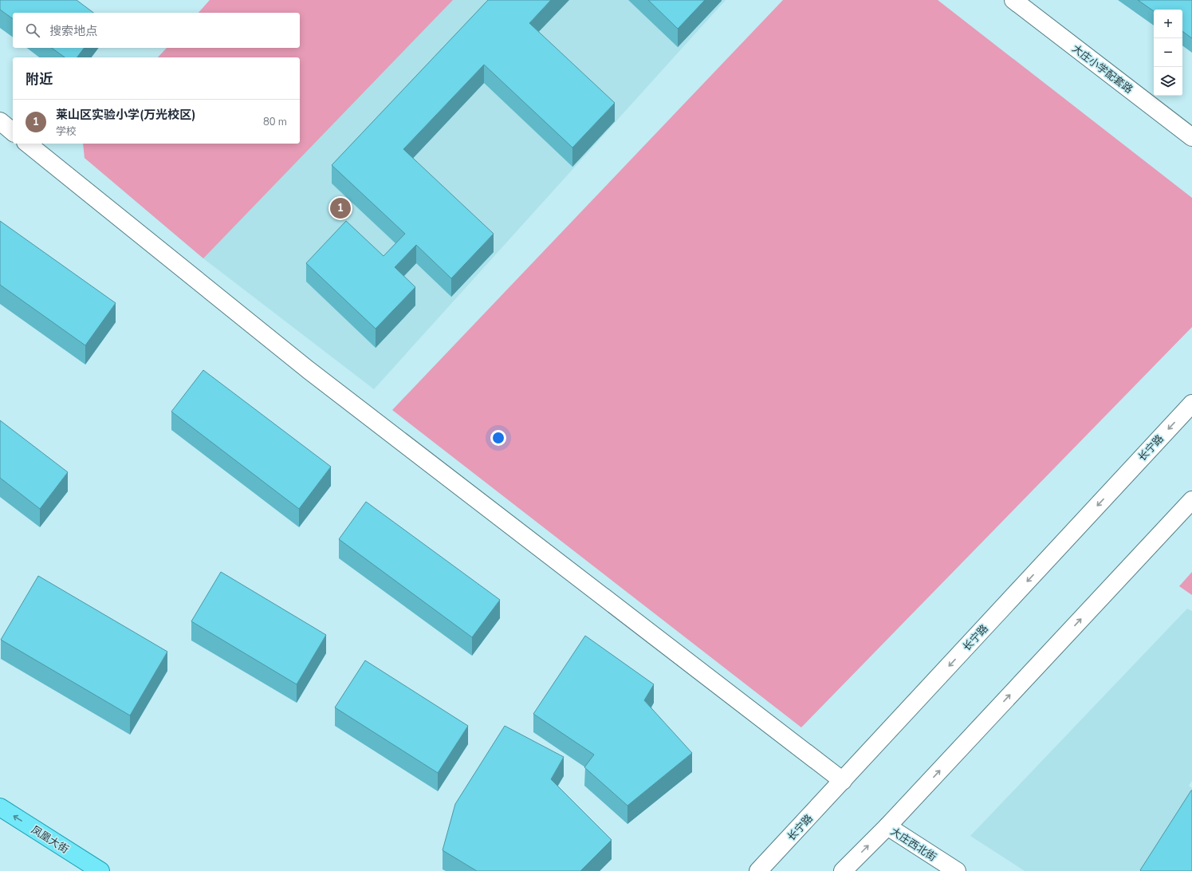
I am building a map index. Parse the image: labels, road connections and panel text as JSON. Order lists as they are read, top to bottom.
{
  "streets": {
    "main road": ["凤凰大街"],
    "street": ["大庄小学配套路", "长宁路", "大庄西北街"]
  },
  "one_way": ["凤凰大街"],
  "page": {
    "map_buttons": ["+", "−"],
    "search": "搜索地点",
    "heading": "附近",
    "list": [
      {
        "mark": "1",
        "name": "莱山区实验小学(万光校区)",
        "note": "学校",
        "value": "80 m"
      }
    ],
    "pins": "1"
  }
}
